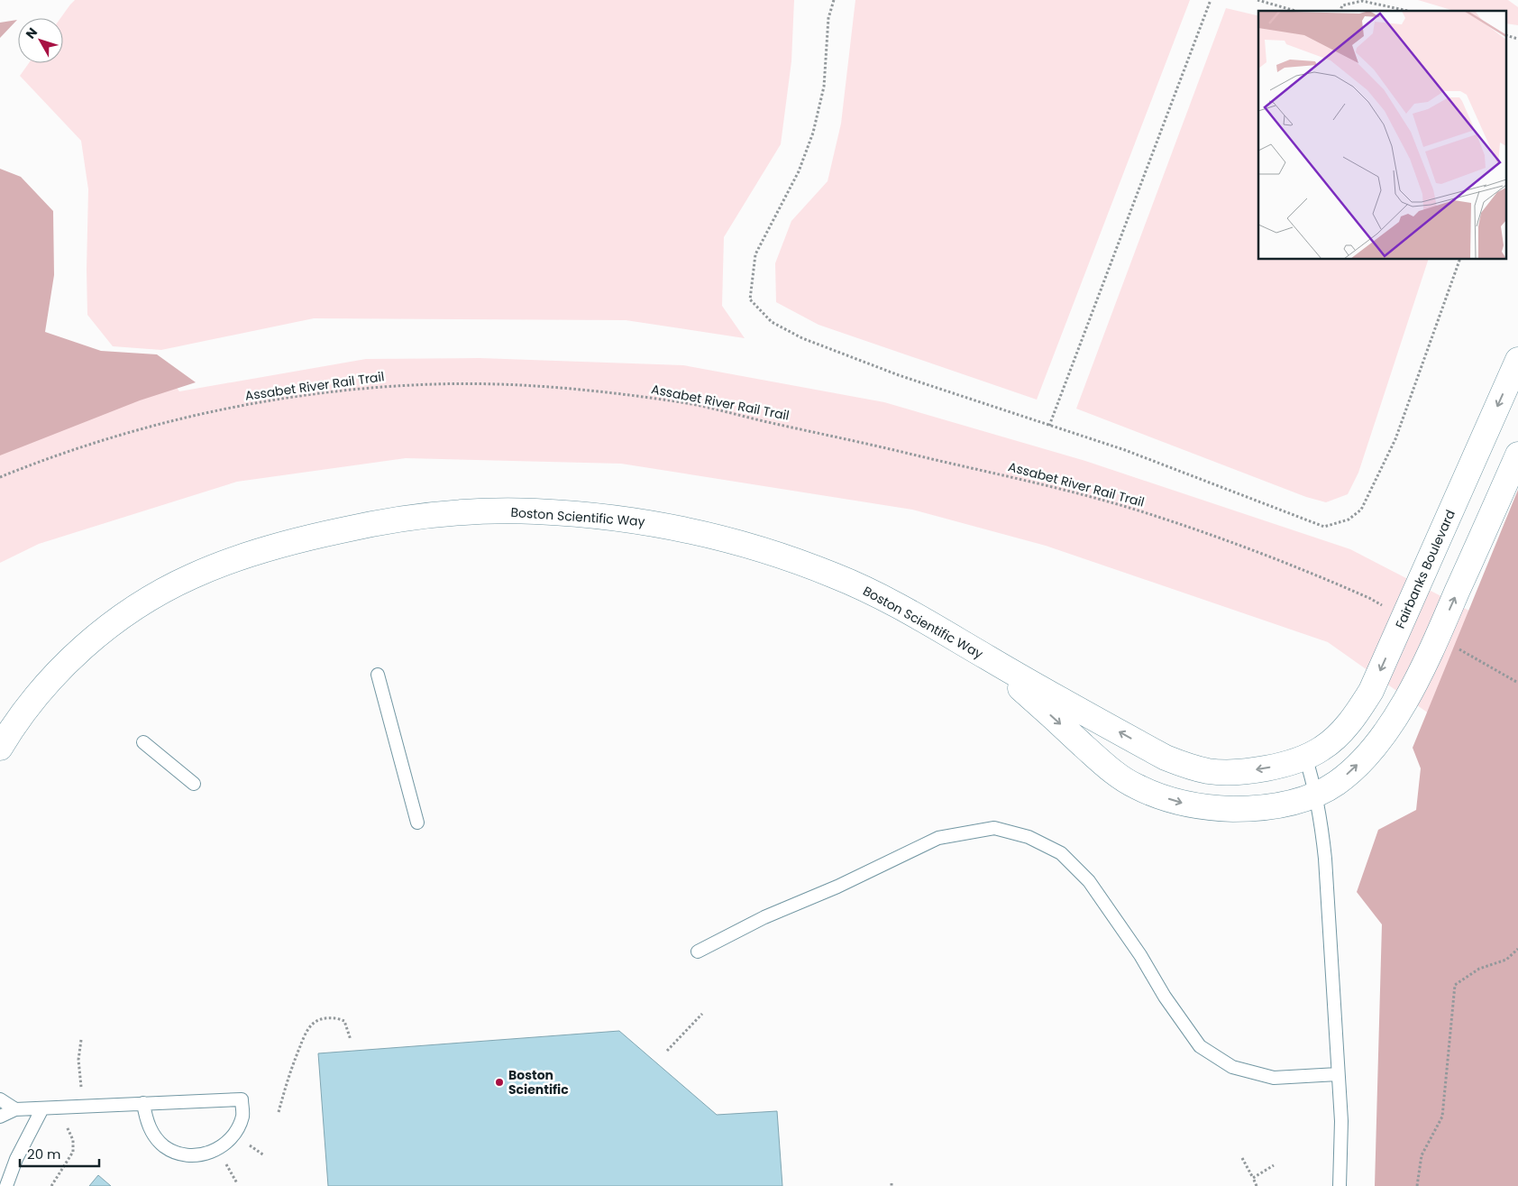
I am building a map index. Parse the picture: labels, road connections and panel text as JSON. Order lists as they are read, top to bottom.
{
  "streets": {
    "street": ["Boston Scientific Way", "Fairbanks Boulevard"],
    "path": ["Assabet River Rail Trail"]
  },
  "crossings": [
    ["Boston Scientific Way", "Fairbanks Boulevard"]
  ],
  "places": ["Boston Scientific"],
  "scale_bar": "20 m",
  "north": "top left"
}
